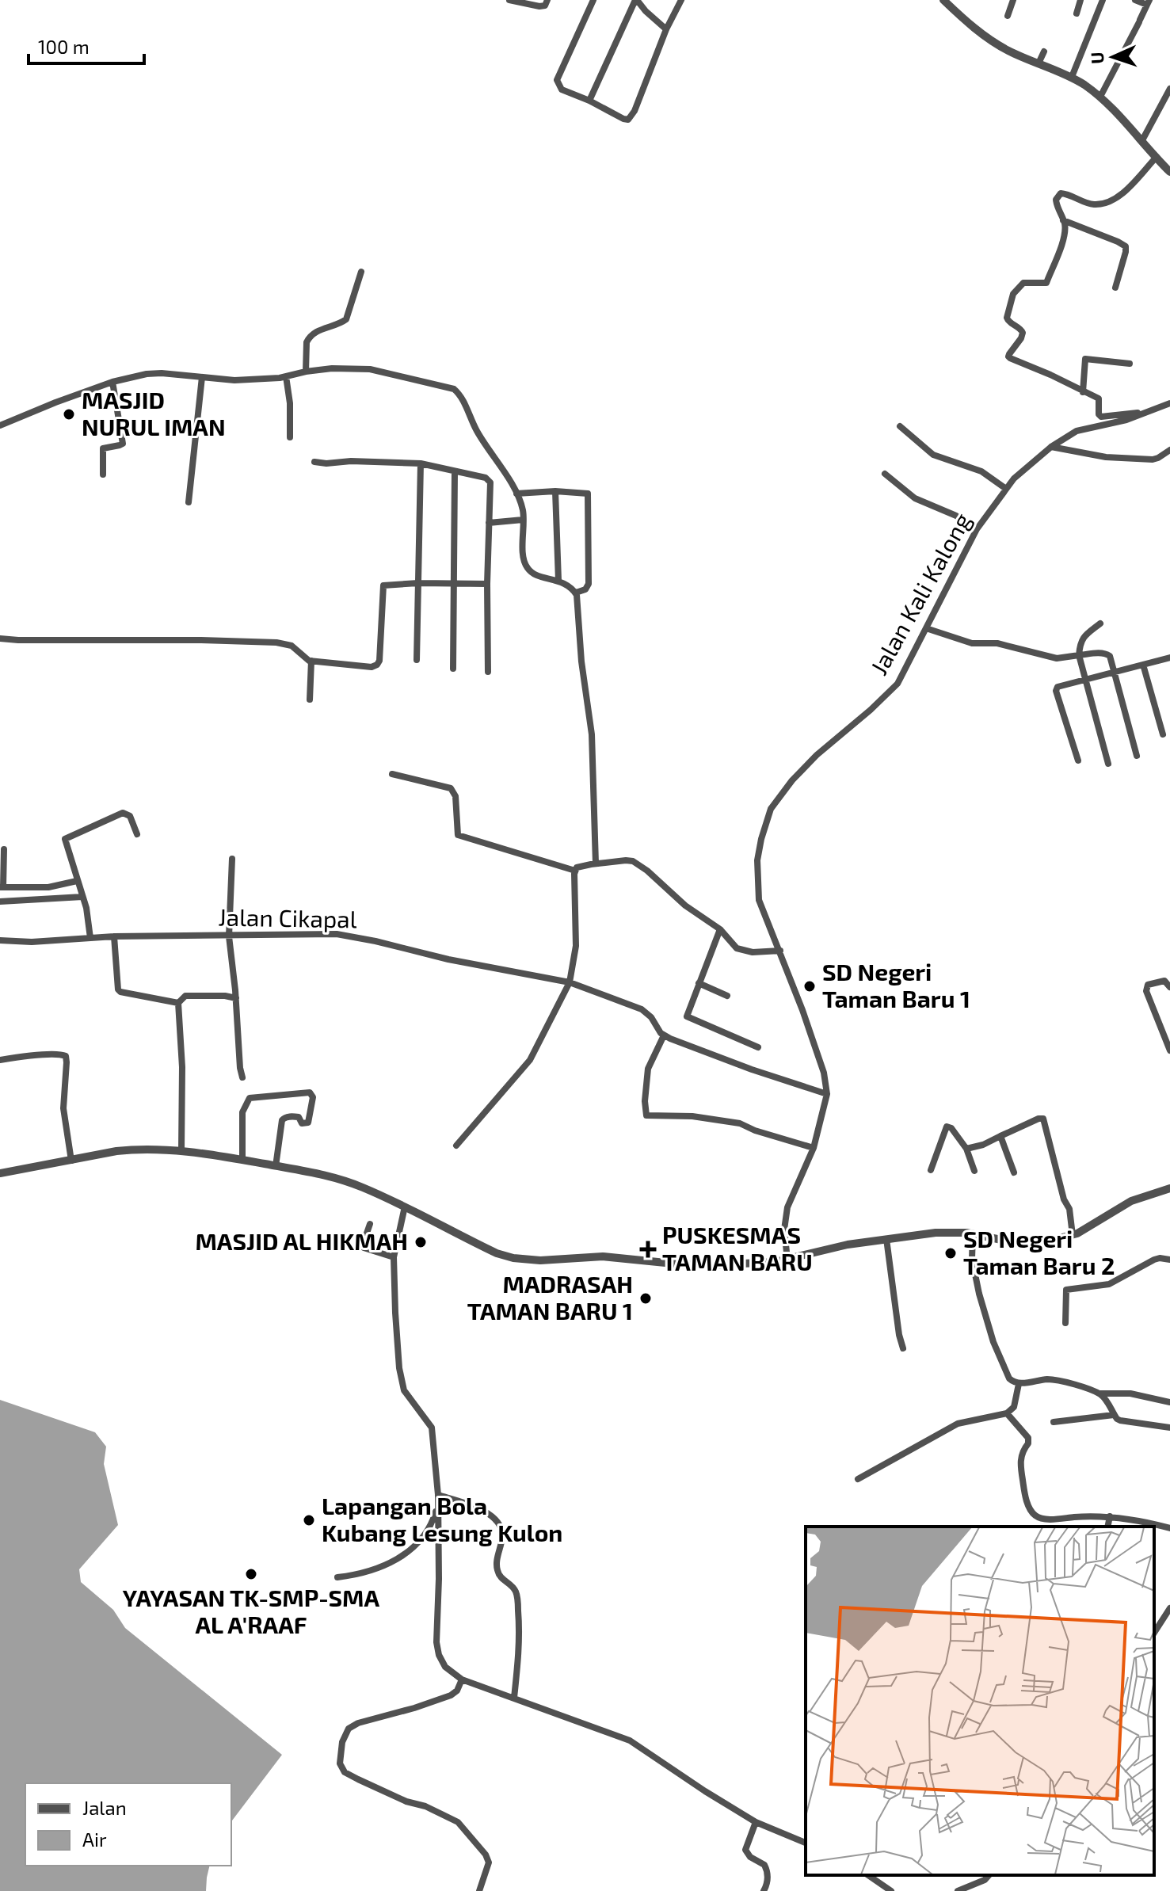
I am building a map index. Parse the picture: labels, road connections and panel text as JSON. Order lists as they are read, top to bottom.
{
  "streets": {
    "street": ["Jalan Kali Kalong", "Jalan Cikapal"]
  },
  "places": {
    "other": [
      "MASJID NURUL IMAN",
      "SD Negeri Taman Baru 1",
      "MASJID AL HIKMAH",
      "SD Negeri Taman Baru 2",
      "MADRASAH TAMAN BARU 1",
      "Lapangan Bola Kubang Lesung Kulon",
      "YAYASAN TK-SMP-SMA AL A'RAAF"
    ],
    "health": ["PUSKESMAS TAMAN BARU"]
  },
  "legend": ["Jalan", "Air"],
  "scale_bar": "100 m",
  "north": "left"
}
